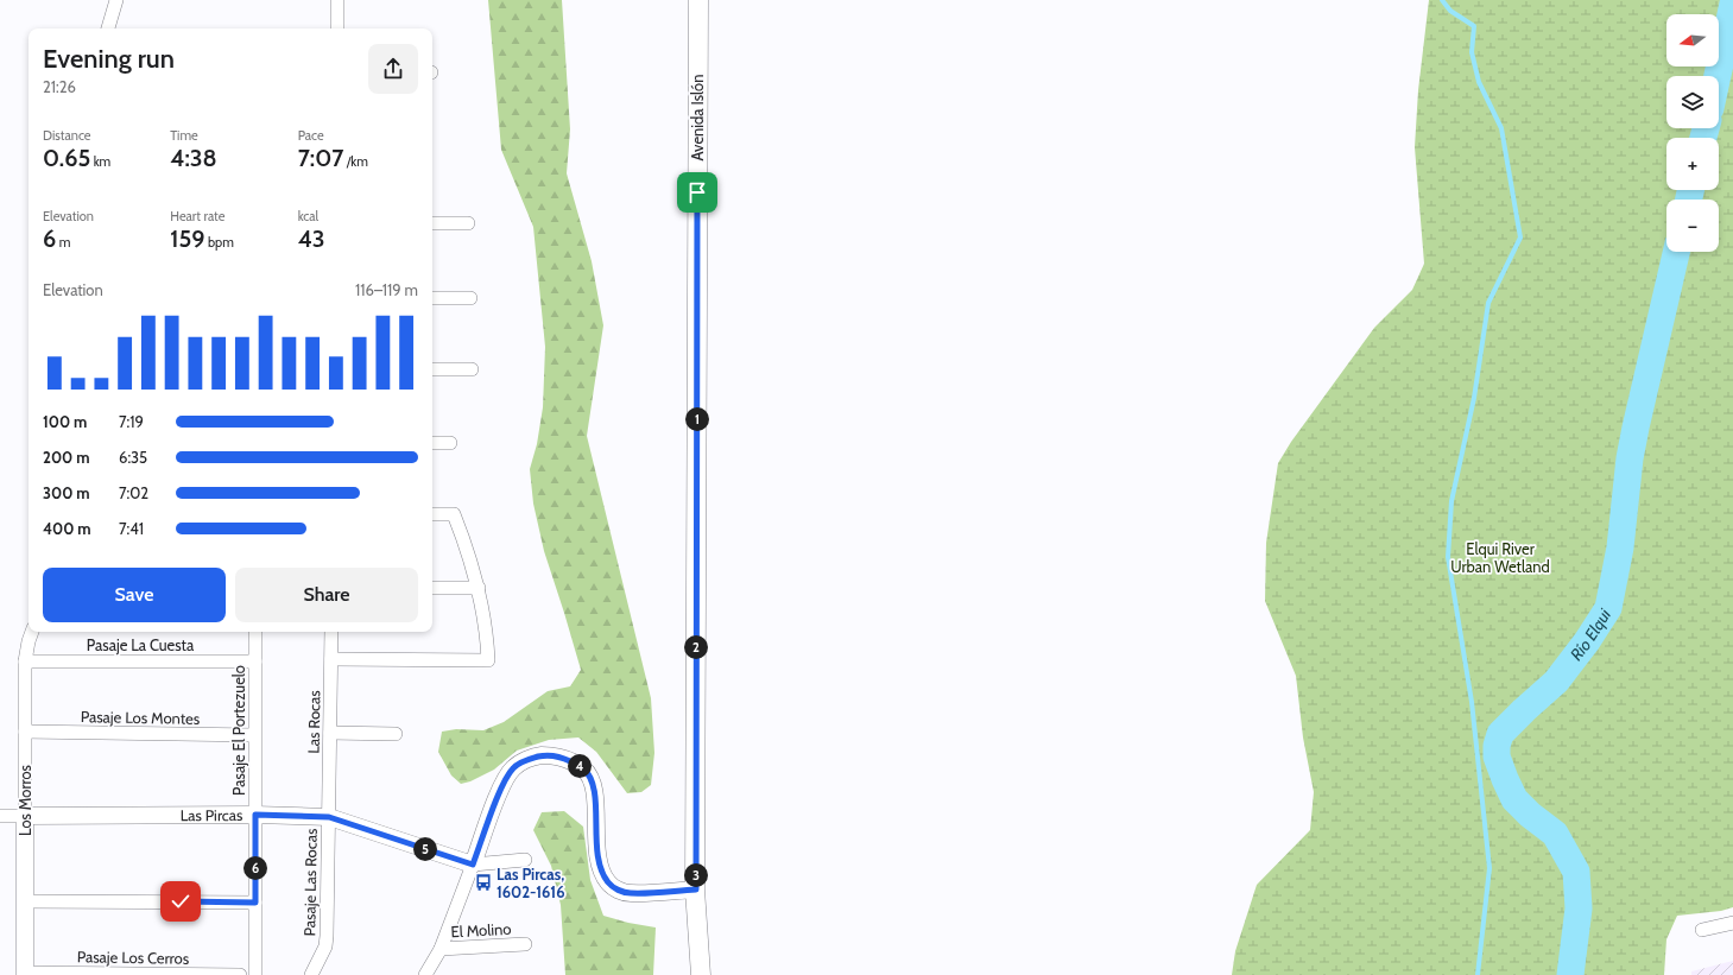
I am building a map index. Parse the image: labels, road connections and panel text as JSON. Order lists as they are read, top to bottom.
{
  "streets": {
    "main road": ["Avenida Islón"],
    "street": [
      "Pasaje La Cuesta",
      "Pasaje Los Montes",
      "Las Rocas",
      "Pasaje El Portezuelo",
      "Los Morros",
      "Las Pircas",
      "Pasaje Las Rocas",
      "El Molino",
      "Pasaje Los Cerros"
    ]
  },
  "crossings": [
    ["Pasaje La Cuesta", "Pasaje El Portezuelo"],
    ["Pasaje La Cuesta", "Los Morros"],
    ["Pasaje Los Montes", "Pasaje El Portezuelo"],
    ["Pasaje Los Montes", "Los Morros"],
    ["Las Rocas", "Las Pircas"],
    ["Las Rocas", "Pasaje Las Rocas"],
    ["Pasaje El Portezuelo", "Las Pircas"],
    ["Los Morros", "Las Pircas"],
    ["Los Morros", "Pasaje Los Cerros"],
    ["Las Pircas", "Pasaje Las Rocas"]
  ],
  "water": ["Río Elqui"],
  "parks": ["Elqui River Urban Wetland"],
  "places": {
    "bus stop": ["Las Pircas, 1602-1616"]
  },
  "north": "left",
  "page": {
    "map_buttons": ["+", "−"],
    "heading": ["Evening run", "21:26"],
    "stats": [
      ["Distance", "0.65 km"],
      ["Time", "4:38"],
      ["Pace", "7:07 /km"],
      ["Elevation", "6 m"],
      ["Heart rate", "159 bpm"],
      ["kcal", "43"]
    ],
    "chart": ["Elevation", "116–119 m"],
    "list": [
      {
        "name": "100 m",
        "note": "7:19"
      },
      {
        "name": "200 m",
        "note": "6:35"
      },
      {
        "name": "300 m",
        "note": "7:02"
      },
      {
        "name": "400 m",
        "note": "7:41"
      }
    ],
    "pins": [
      "1",
      "2",
      "4",
      "5",
      "6",
      "3"
    ],
    "buttons": ["Save", "Share"]
  }
}
